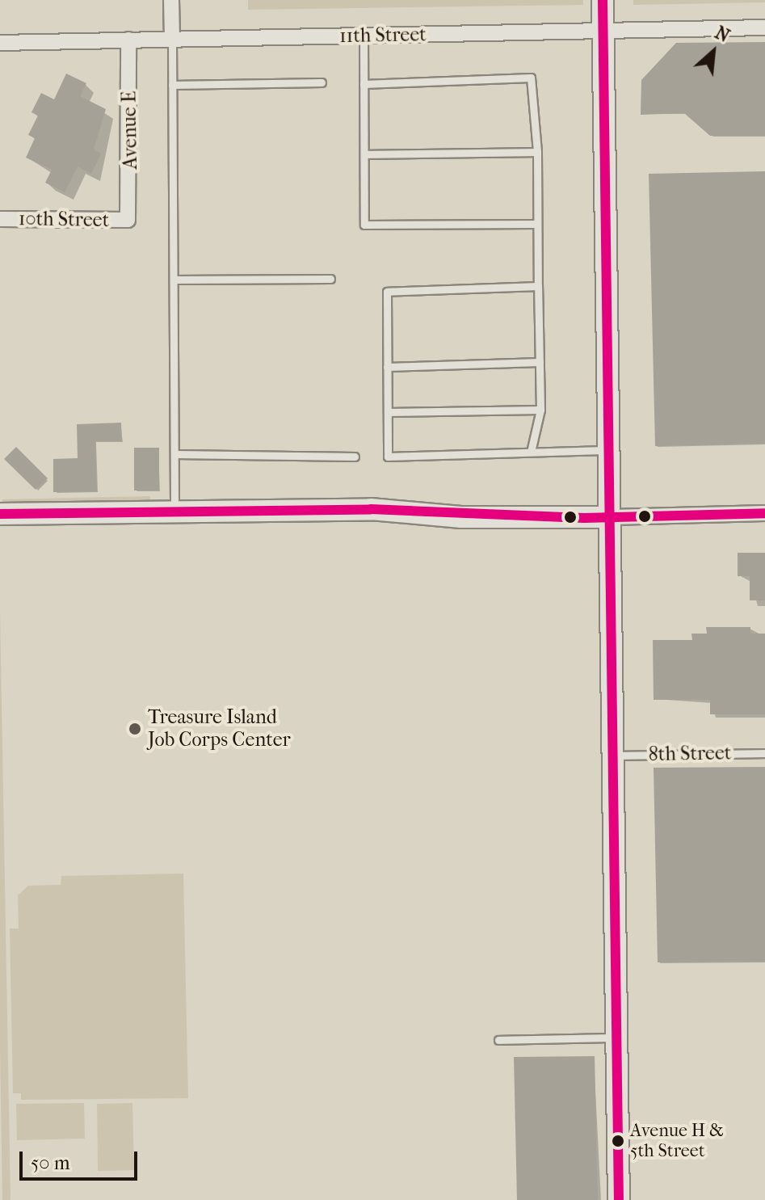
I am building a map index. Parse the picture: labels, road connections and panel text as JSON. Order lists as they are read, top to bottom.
{
  "streets": {
    "street": ["11th Street", "Avenue E", "10th Street"],
    "lane": ["8th Street"]
  },
  "crossings": [
    ["11th Street", "Avenue E"],
    ["Avenue E", "10th Street"]
  ],
  "places": ["Treasure Island Job Corps Center", "Avenue H & 5th Street"],
  "scale_bar": "50 m",
  "north": "top right"
}
